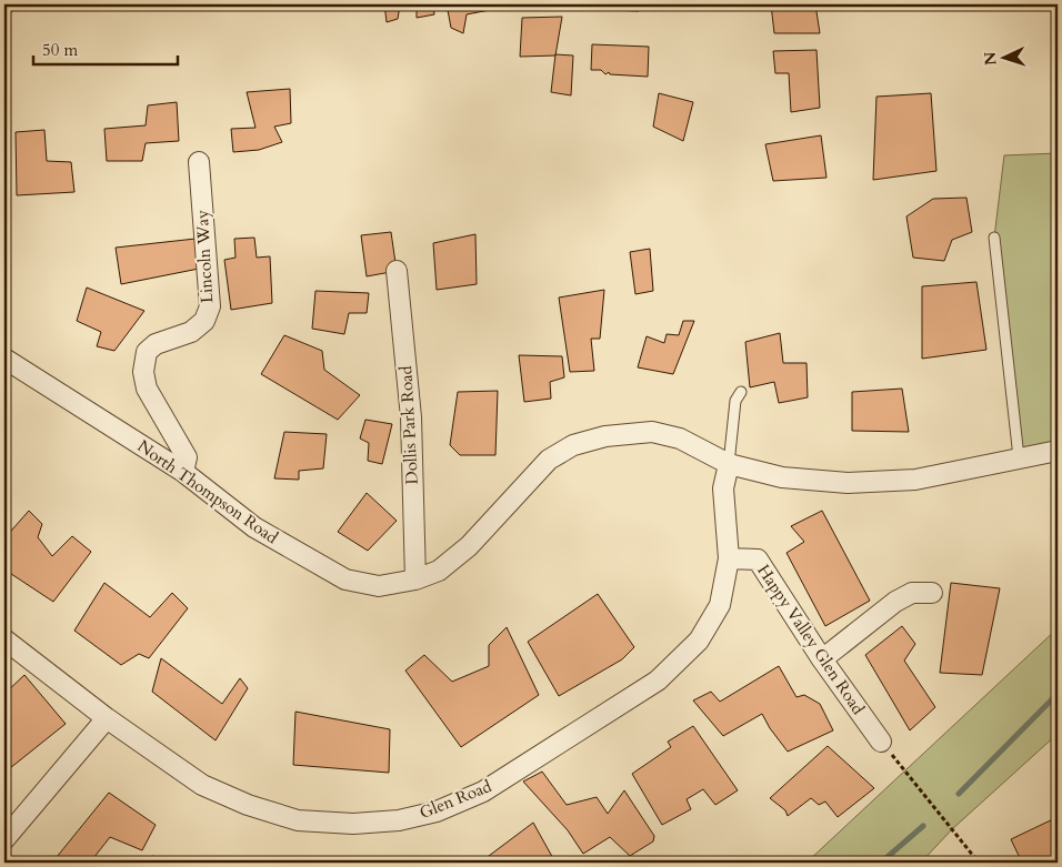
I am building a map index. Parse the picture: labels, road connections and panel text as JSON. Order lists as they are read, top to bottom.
{
  "streets": {
    "street": [
      "Lincoln Way",
      "Dollis Park Road",
      "North Thompson Road",
      "Happy Valley Glen Road",
      "Glen Road"
    ]
  },
  "crossings": [
    ["Lincoln Way", "North Thompson Road"],
    ["Dollis Park Road", "North Thompson Road"],
    ["North Thompson Road", "Glen Road"],
    ["Happy Valley Glen Road", "Glen Road"]
  ],
  "scale_bar": "50 m",
  "north": "left"
}
